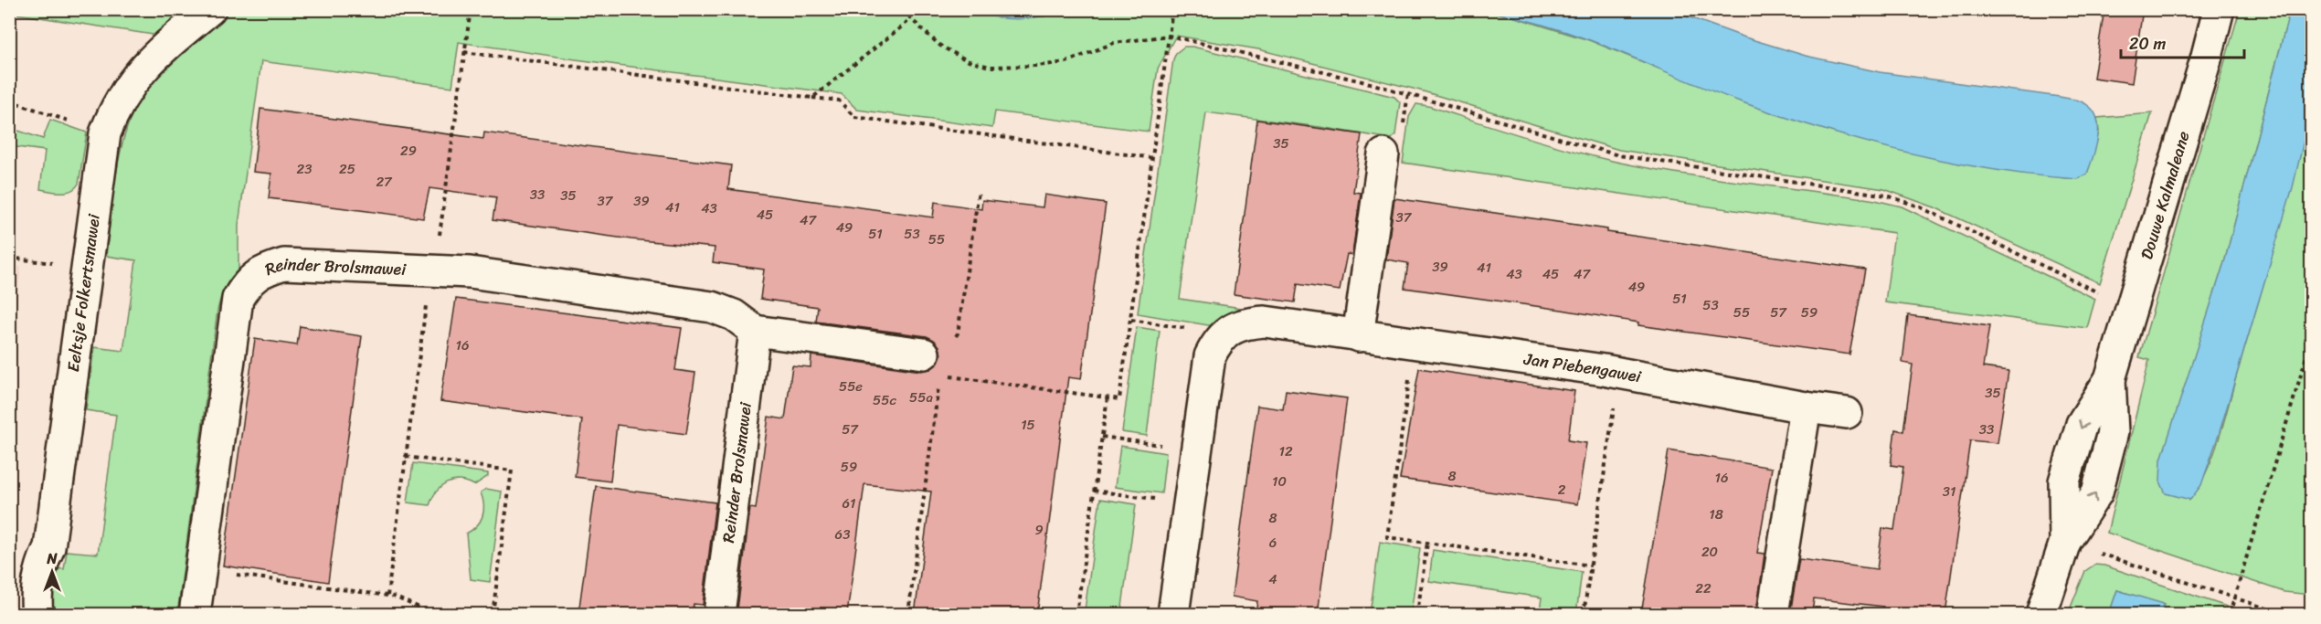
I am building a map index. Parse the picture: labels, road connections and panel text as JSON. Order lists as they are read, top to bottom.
{
  "streets": {
    "street": [
      "Douwe Kalmaleane",
      "Reinder Brolsmawei",
      "Eeltsje Folkertsmawei",
      "Jan Piebengawei"
    ]
  },
  "house_numbers": [
    "35",
    "29",
    "23",
    "25",
    "27",
    "33",
    "35",
    "37",
    "39",
    "41",
    "43",
    "45",
    "37",
    "47",
    "49",
    "51",
    "53",
    "55",
    "39",
    "41",
    "43",
    "45",
    "47",
    "49",
    "51",
    "53",
    "55",
    "57",
    "59",
    "16",
    "55e",
    "35",
    "55a",
    "55c",
    "15",
    "57",
    "33",
    "12",
    "59",
    "8",
    "16",
    "10",
    "2",
    "31",
    "61",
    "18",
    "8",
    "9",
    "63",
    "6",
    "20",
    "4",
    "22"
  ],
  "scale_bar": "20 m",
  "north": "top"
}
